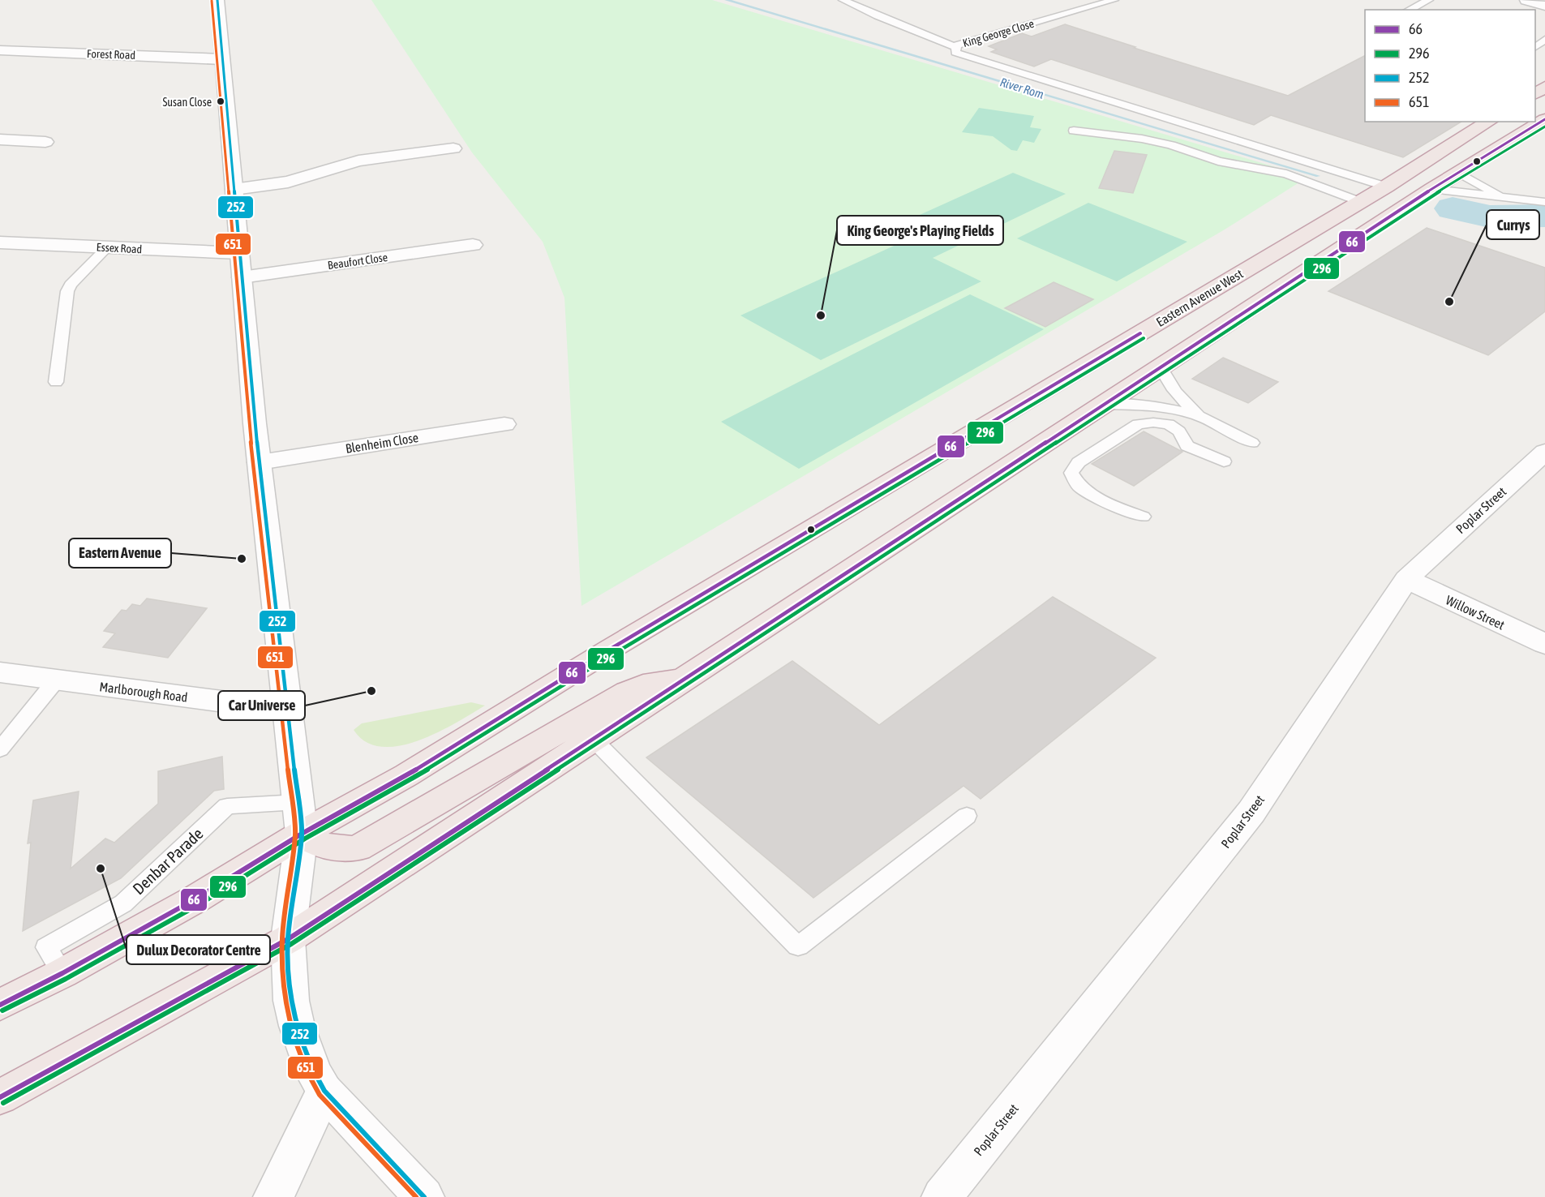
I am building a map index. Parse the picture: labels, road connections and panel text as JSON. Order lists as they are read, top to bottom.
{
  "streets": {
    "highway": ["Eastern Avenue West"],
    "street": [
      "Forest Road",
      "Essex Road",
      "Beaufort Close",
      "Blenheim Close",
      "Poplar Street",
      "Willow Street",
      "Marlborough Road"
    ],
    "lane": ["King George Close", "Denbar Parade"]
  },
  "crossings": [
    ["King George Close", "Eastern Avenue West"],
    ["Eastern Avenue West", "Denbar Parade"],
    ["Poplar Street", "Willow Street"]
  ],
  "water": ["River Rom"],
  "places": [
    "Susan Close",
    "Currys",
    "King George's Playing Fields",
    "Eastern Avenue",
    "Car Universe",
    "Dulux Decorator Centre"
  ],
  "lines": [
    "transit line 252",
    "transit line 651",
    "transit line 66",
    "transit line 296"
  ],
  "legend": [
    "66",
    "296",
    "252",
    "651"
  ]
}
